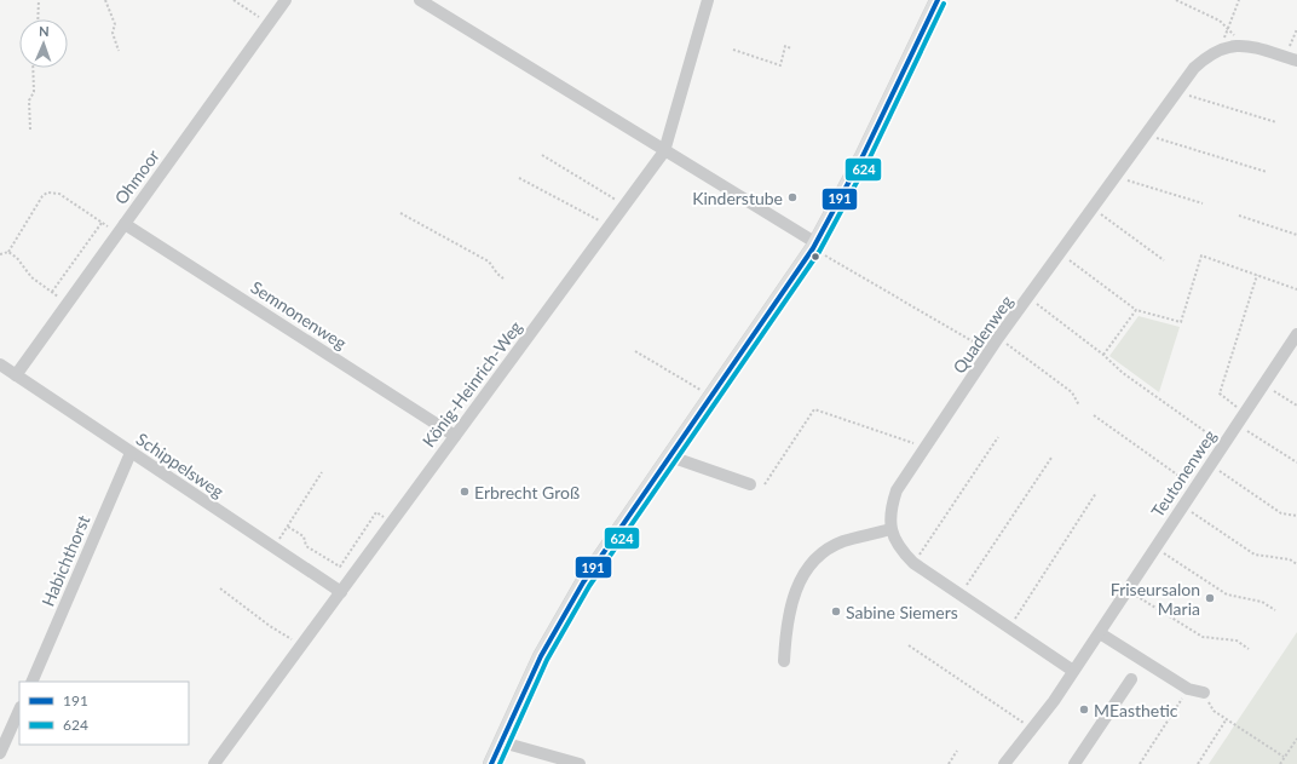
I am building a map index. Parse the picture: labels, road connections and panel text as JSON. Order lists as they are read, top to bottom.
{
  "streets": {
    "street": [
      "Ohmoor",
      "Semnonenweg",
      "Quadenweg",
      "König-Heinrich-Weg",
      "Schippelsweg",
      "Teutonenweg",
      "Habichthorst"
    ]
  },
  "crossings": [
    ["Ohmoor", "Semnonenweg"],
    ["Ohmoor", "Schippelsweg"],
    ["Semnonenweg", "König-Heinrich-Weg"],
    ["König-Heinrich-Weg", "Schippelsweg"],
    ["Schippelsweg", "Habichthorst"]
  ],
  "places": [
    "Kinderstube",
    "Erbrecht Groß",
    "Friseursalon Maria",
    "Sabine Siemers",
    "MEasthetic"
  ],
  "lines": ["transit line 191", "transit line 624"],
  "legend": ["191", "624"],
  "north": "top"
}
